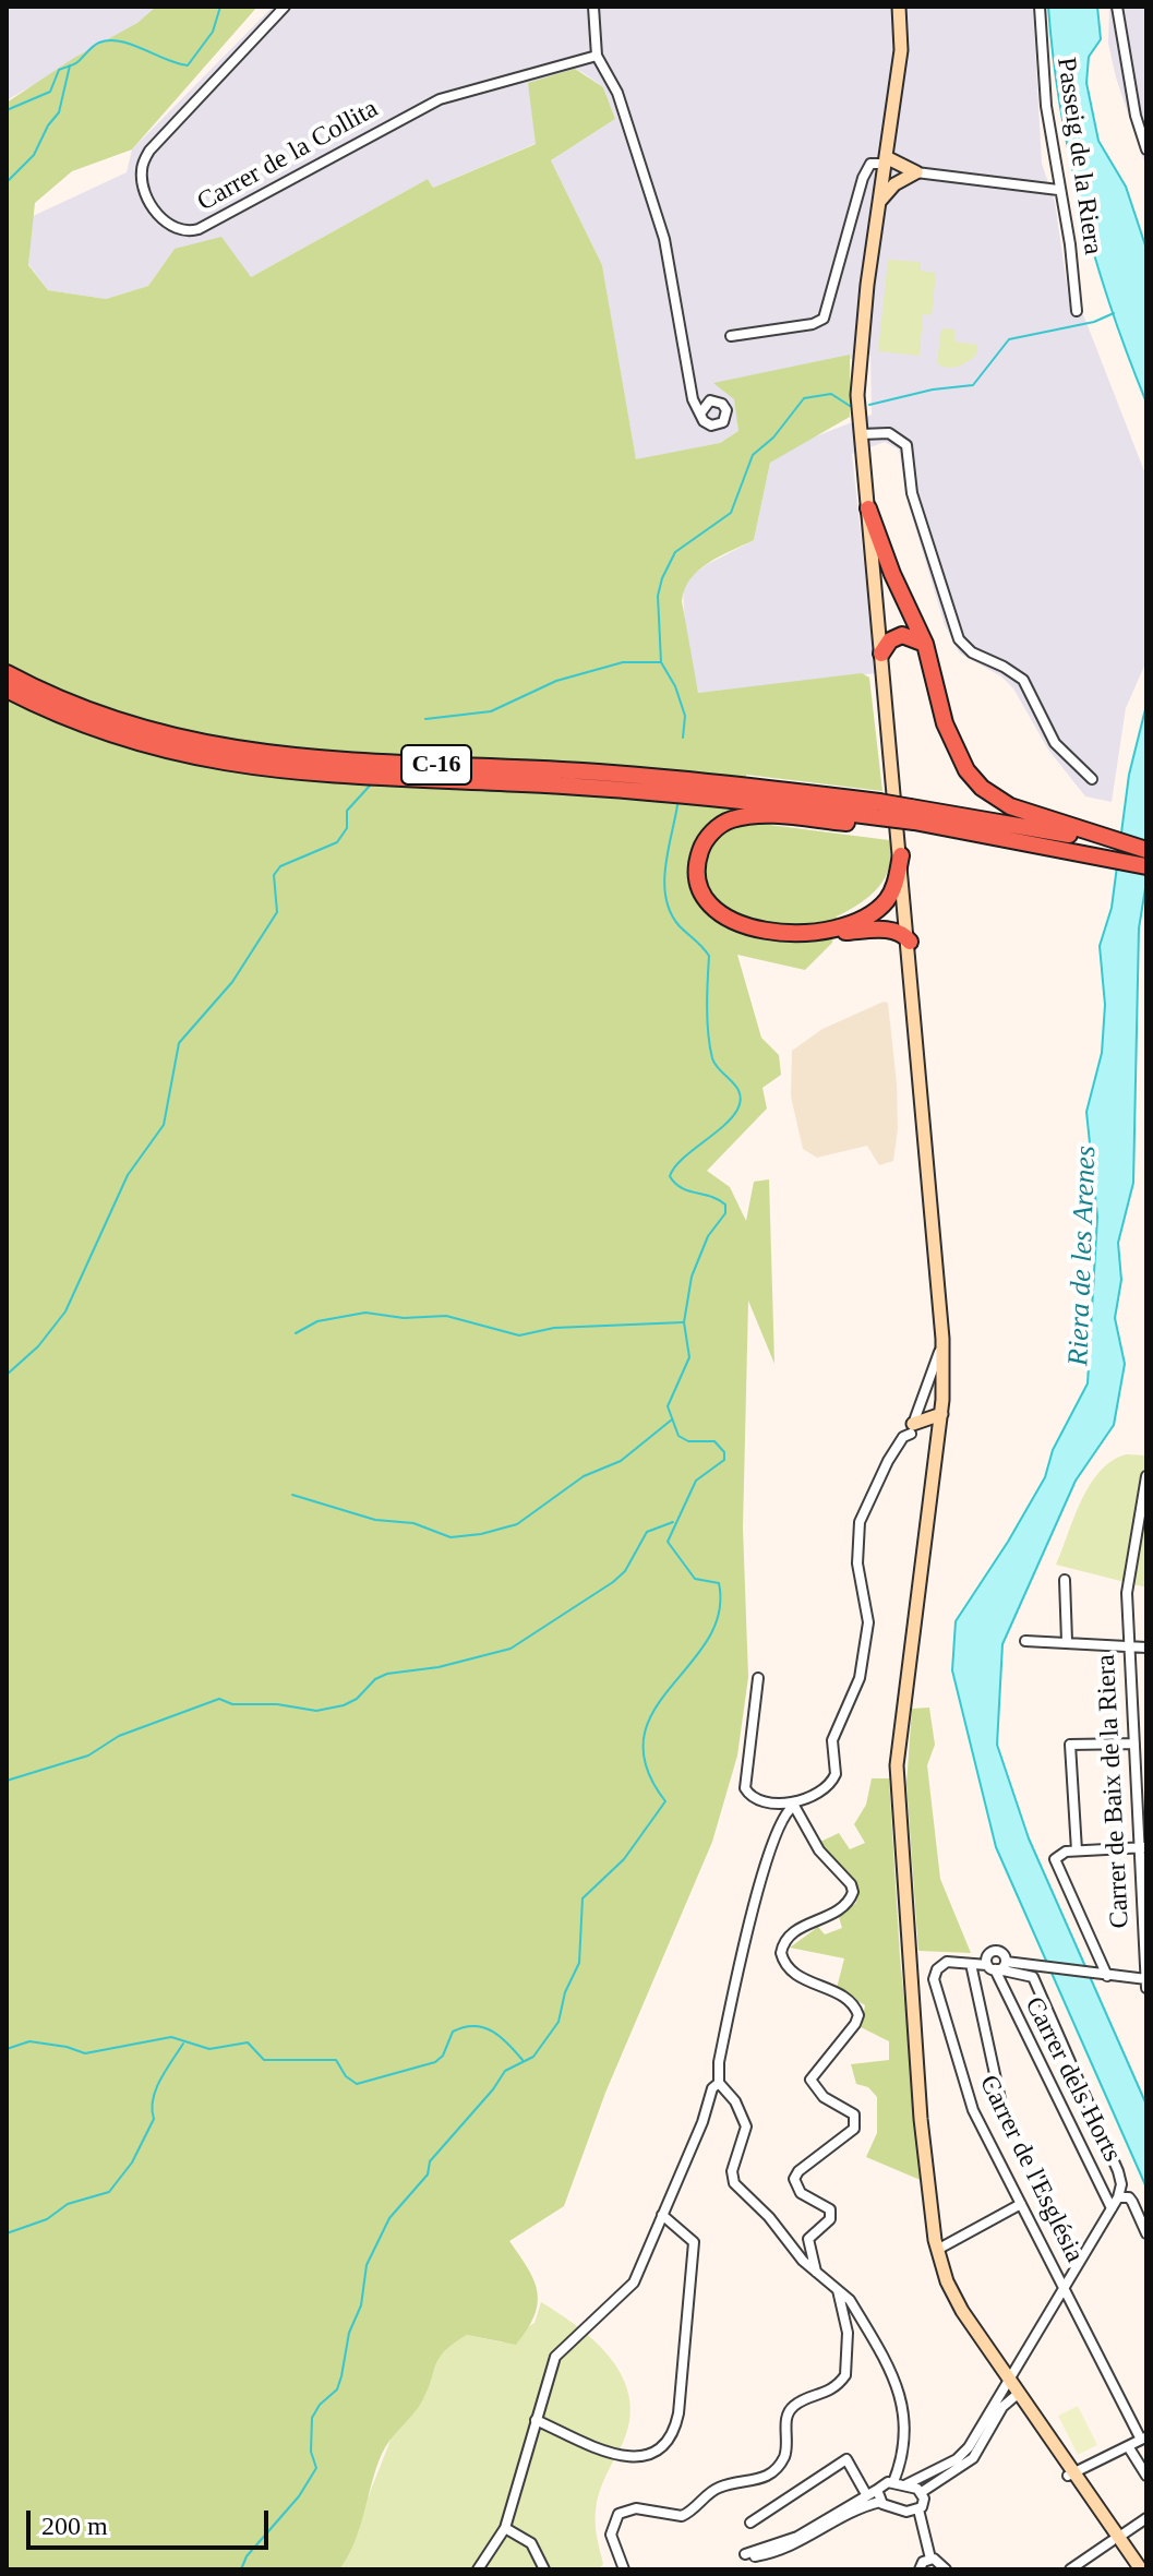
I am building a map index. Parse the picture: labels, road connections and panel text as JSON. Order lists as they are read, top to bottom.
{
  "streets": {
    "highway": ["C-16"],
    "street": [
      "Carrer de la Collita",
      "Passeig de la Riera",
      "Carrer de Baix de la Riera",
      "Carrer dels Horts",
      "Carrer de l'Església"
    ]
  },
  "crossings": [
    ["Carrer dels Horts", "Carrer de l'Església"]
  ],
  "water": ["Riera de les Arenes"],
  "scale_bar": "200 m"
}
